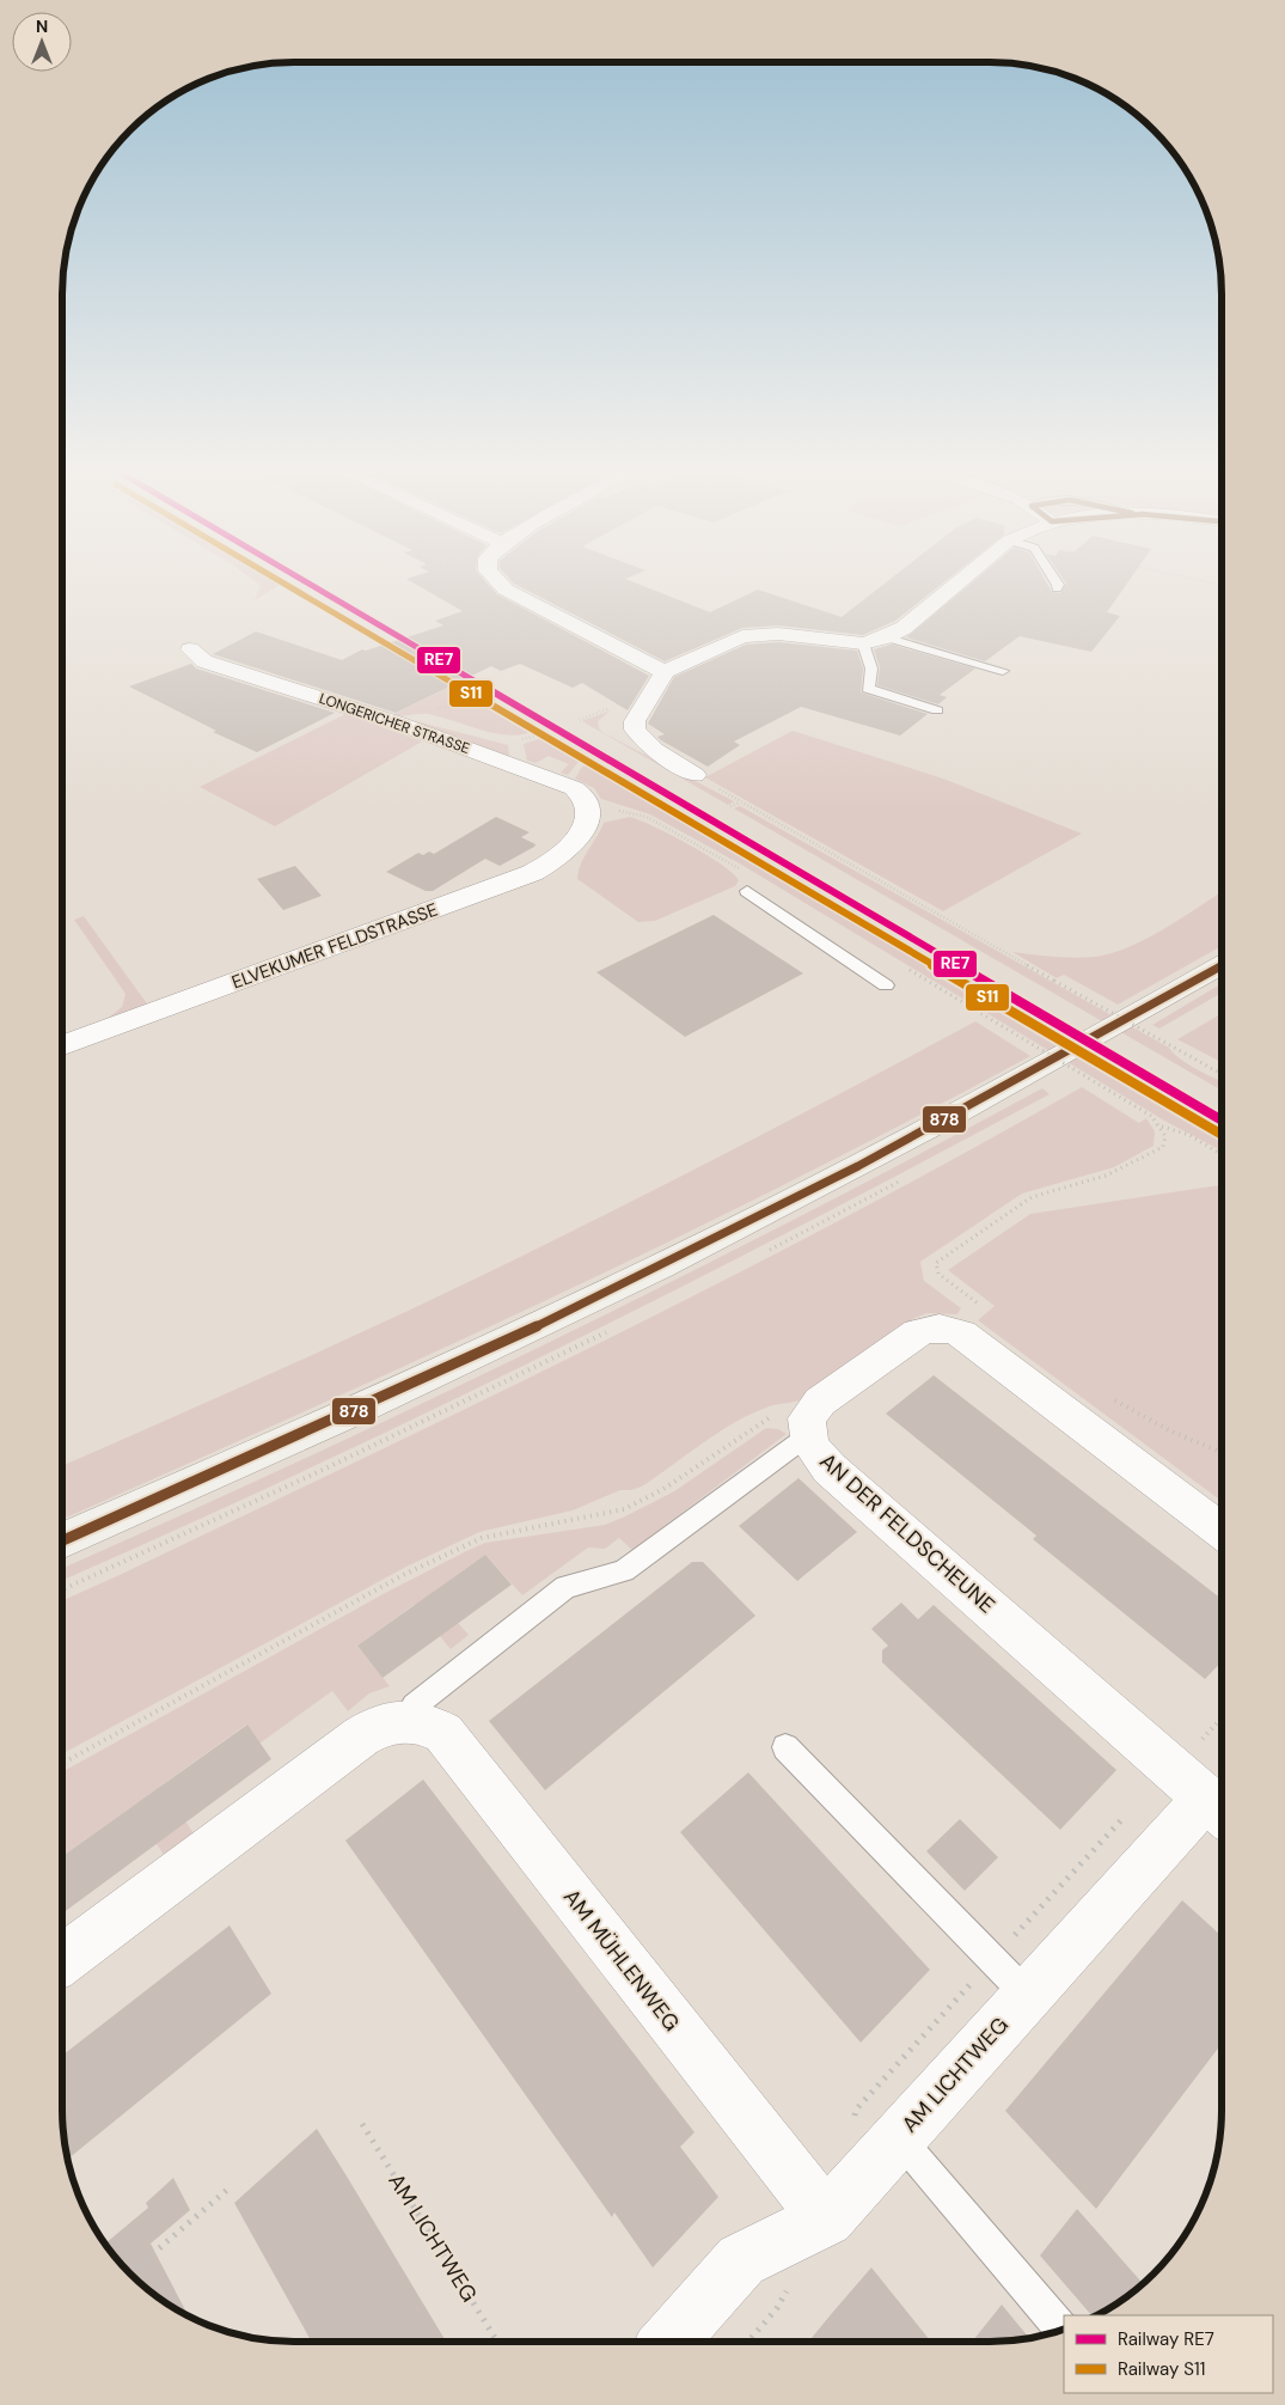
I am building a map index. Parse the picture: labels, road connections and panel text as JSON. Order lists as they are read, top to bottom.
{
  "streets": {
    "street": [
      "LONGERICHER STRASSE",
      "ELVEKUMER FELDSTRASSE",
      "AN DER FELDSCHEUNE",
      "AM MÜHLENWEG",
      "AM LICHTWEG"
    ]
  },
  "crossings": [
    ["LONGERICHER STRASSE", "ELVEKUMER FELDSTRASSE"],
    ["AN DER FELDSCHEUNE", "AM LICHTWEG"],
    ["AM MÜHLENWEG", "AM LICHTWEG"]
  ],
  "lines": ["rail line RE7", "rail line S11", "transit line 878"],
  "legend": ["Railway RE7", "Railway S11"],
  "north": "top"
}
